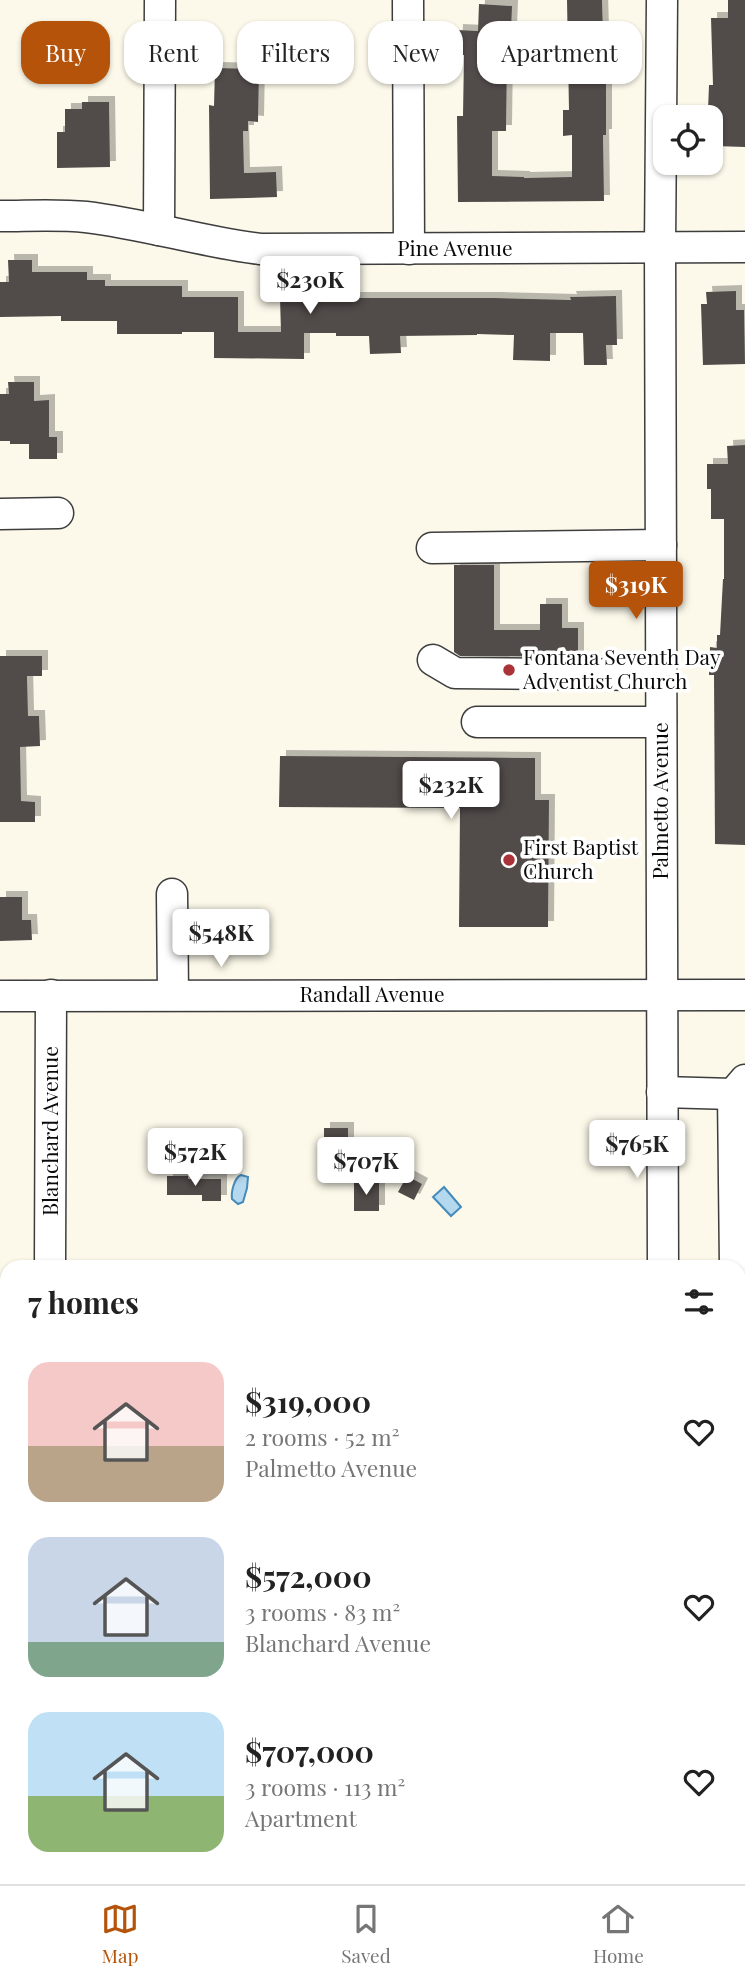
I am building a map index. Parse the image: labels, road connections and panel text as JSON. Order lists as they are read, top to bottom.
{
  "streets": {
    "street": [
      "Pine Avenue",
      "Palmetto Avenue",
      "Randall Avenue",
      "Blanchard Avenue"
    ]
  },
  "crossings": [
    ["Pine Avenue", "Palmetto Avenue"],
    ["Palmetto Avenue", "Randall Avenue"],
    ["Randall Avenue", "Blanchard Avenue"]
  ],
  "places": ["Fontana Seventh Day Adventist Church", "First Baptist Church"],
  "page": {
    "chip": [
      "Buy",
      "Rent",
      "Filters",
      "New",
      "Apartment"
    ],
    "price": [
      "$230K",
      "$319K",
      "$232K",
      "$548K",
      "$765K",
      "$572K",
      "$707K"
    ],
    "heading": "7 homes",
    "list": [
      {
        "name": "$319,000",
        "note": "2 rooms · 52 m² · Palmetto Avenue"
      },
      {
        "name": "$572,000",
        "note": "3 rooms · 83 m² · Blanchard Avenue"
      },
      {
        "name": "$707,000",
        "note": "3 rooms · 113 m² · Apartment"
      }
    ],
    "tabs": ["Map", "Saved", "Home"]
  }
}
